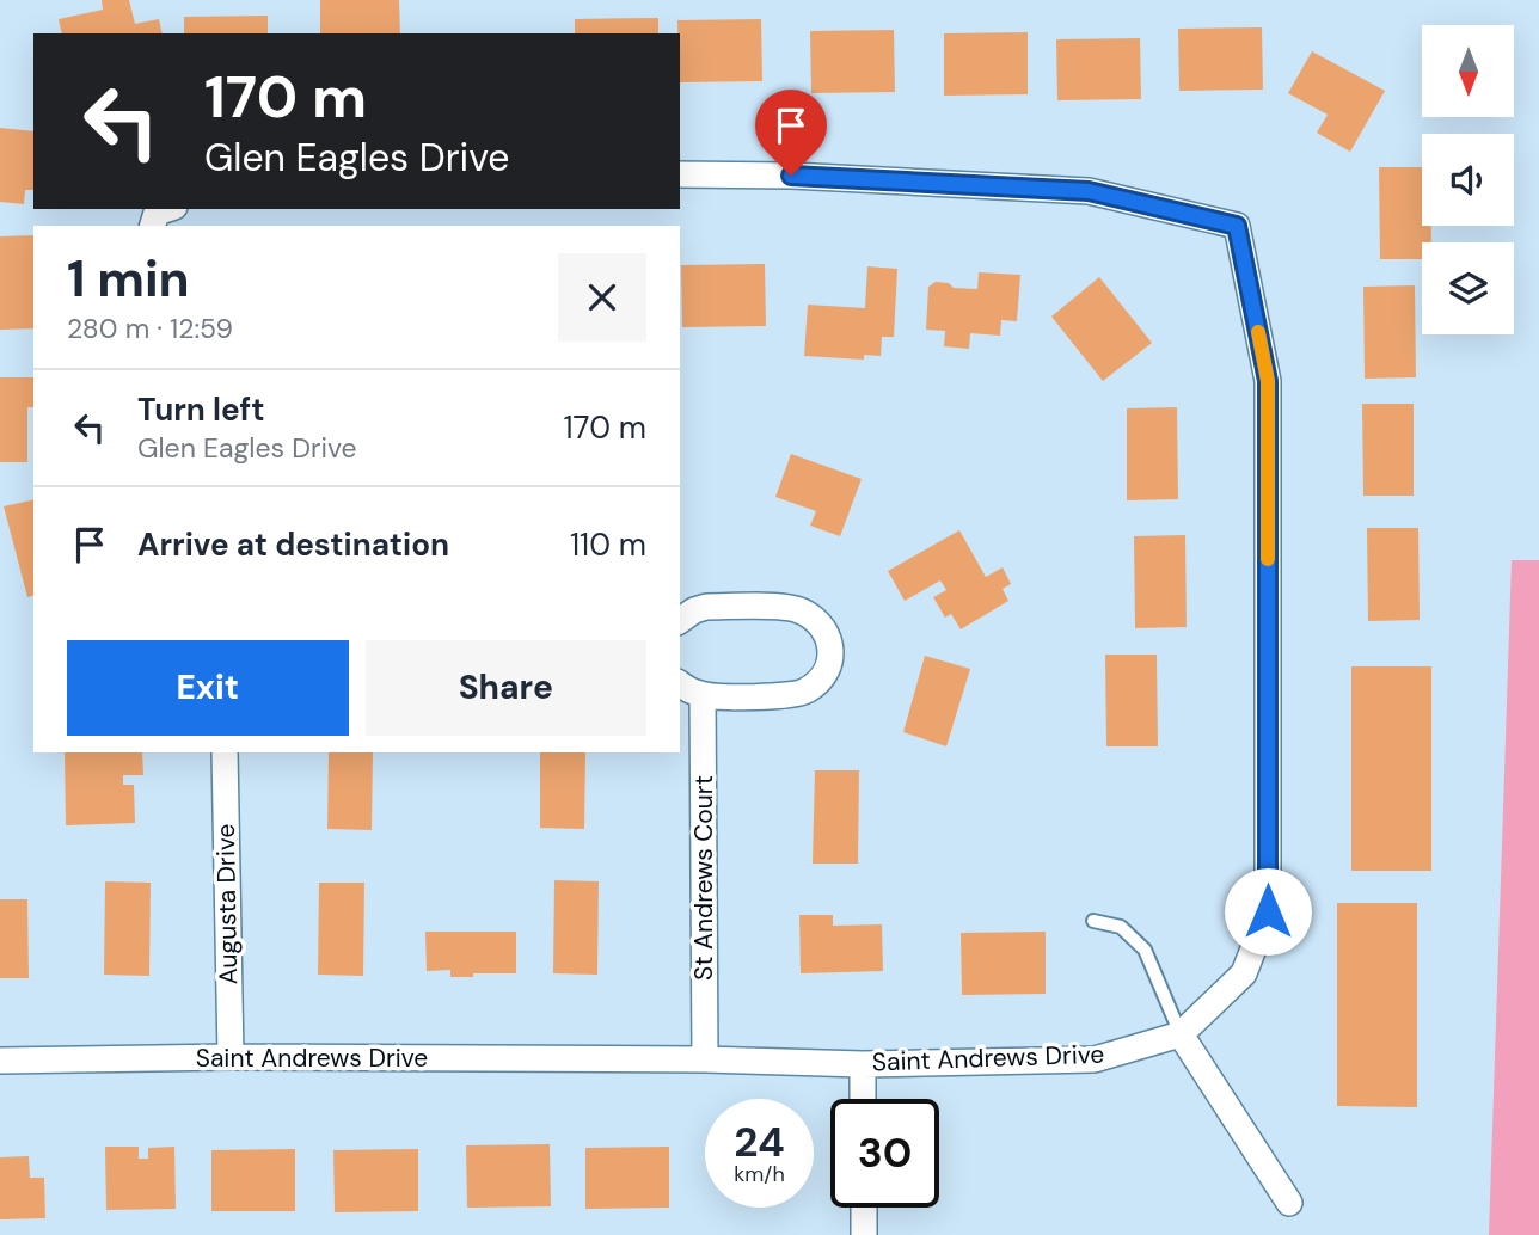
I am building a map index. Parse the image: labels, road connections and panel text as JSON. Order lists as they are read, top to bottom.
{
  "streets": {
    "street": ["St Andrews Court", "Augusta Drive", "Saint Andrews Drive"]
  },
  "crossings": [
    ["St Andrews Court", "Saint Andrews Drive"],
    ["Augusta Drive", "Saint Andrews Drive"]
  ],
  "north": "bottom",
  "page": {
    "turn": ["170 m", "Glen Eagles Drive"],
    "heading": ["1 min", "280 m · 12:59"],
    "list": [
      {
        "name": "Turn left",
        "note": "Glen Eagles Drive",
        "value": "170 m"
      },
      {
        "name": "Arrive at destination",
        "value": "110 m"
      }
    ],
    "buttons": ["Exit", "Share"],
    "speed": "24 km/h",
    "limit": "30"
  }
}
